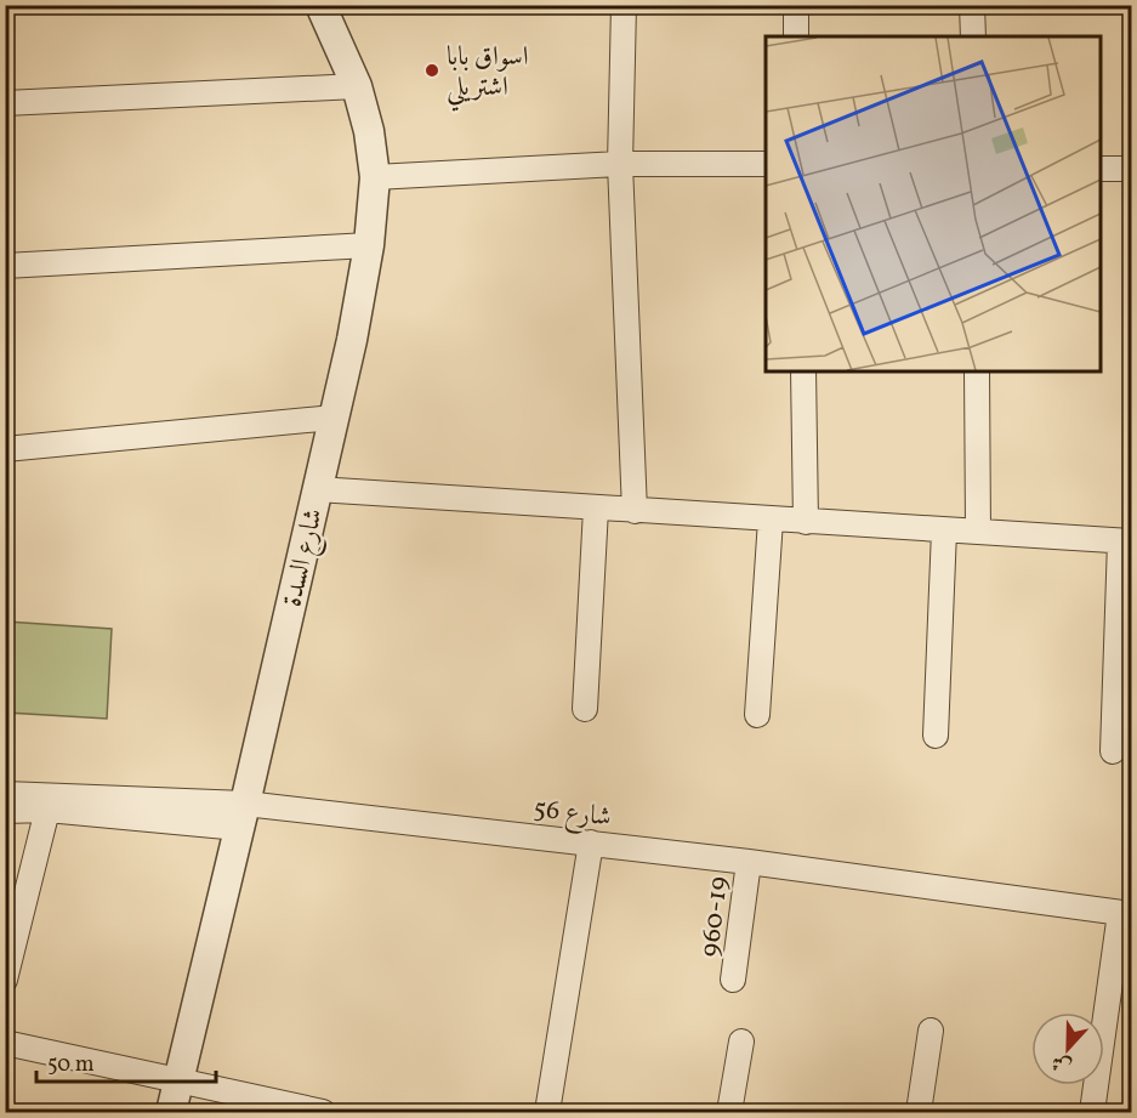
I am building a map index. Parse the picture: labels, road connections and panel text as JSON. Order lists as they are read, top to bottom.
{
  "streets": {
    "street": ["شارع السدة", "شارع 56", "960-19"]
  },
  "crossings": [
    ["شارع السدة", "شارع 56"],
    ["شارع 56", "960-19"]
  ],
  "places": ["اسواق بابا اشتريلي"],
  "scale_bar": "50 m",
  "north": "bottom"
}
